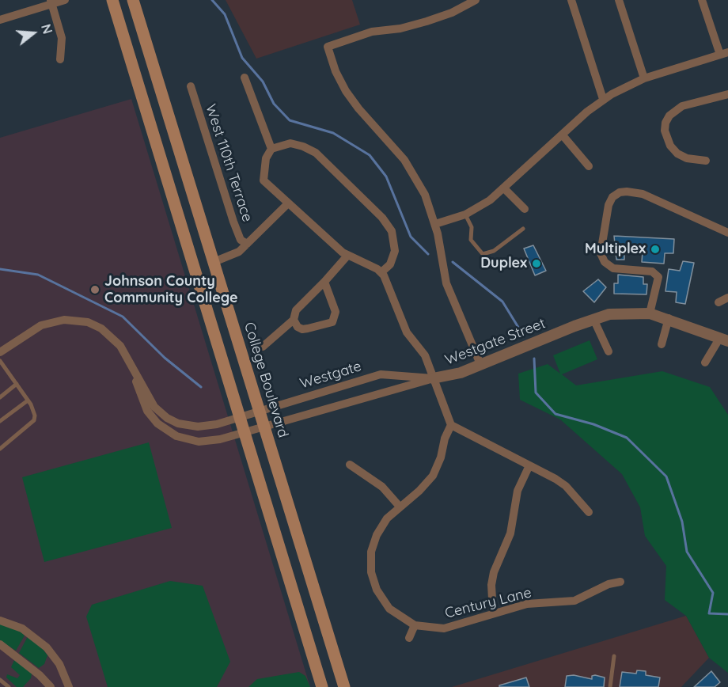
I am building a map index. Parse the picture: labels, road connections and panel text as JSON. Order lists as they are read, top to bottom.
{
  "streets": {
    "main road": ["College Boulevard"],
    "street": [
      "West 110th Terrace",
      "Westgate Street",
      "Westgate",
      "Century Lane"
    ]
  },
  "crossings": [
    ["West 110th Terrace", "College Boulevard"],
    ["Westgate Street", "Westgate"],
    ["Westgate Street", "College Boulevard"],
    ["Westgate", "College Boulevard"]
  ],
  "places": ["Multiplex", "Duplex", "Johnson County Community College"],
  "north": "right"
}
